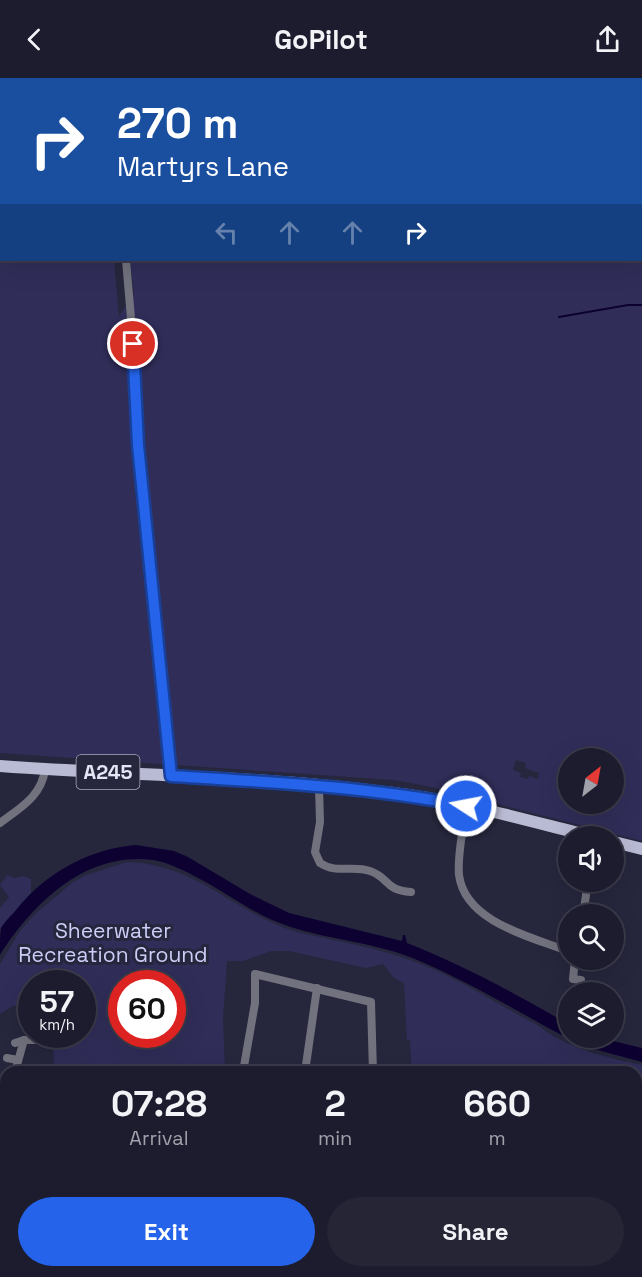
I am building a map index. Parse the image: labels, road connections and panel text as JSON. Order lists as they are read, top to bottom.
{
  "streets": {
    "main road": ["A245"]
  },
  "parks": ["Sheerwater Recreation Ground"],
  "north": "top right",
  "page": {
    "header": "GoPilot",
    "turn": ["270 m", "Martyrs Lane"],
    "speed": "57 km/h",
    "limit": "60",
    "eta": [
      "07:28",
      "Arrival",
      "2",
      "min",
      "660",
      "m"
    ],
    "buttons": ["Exit", "Share"]
  }
}
